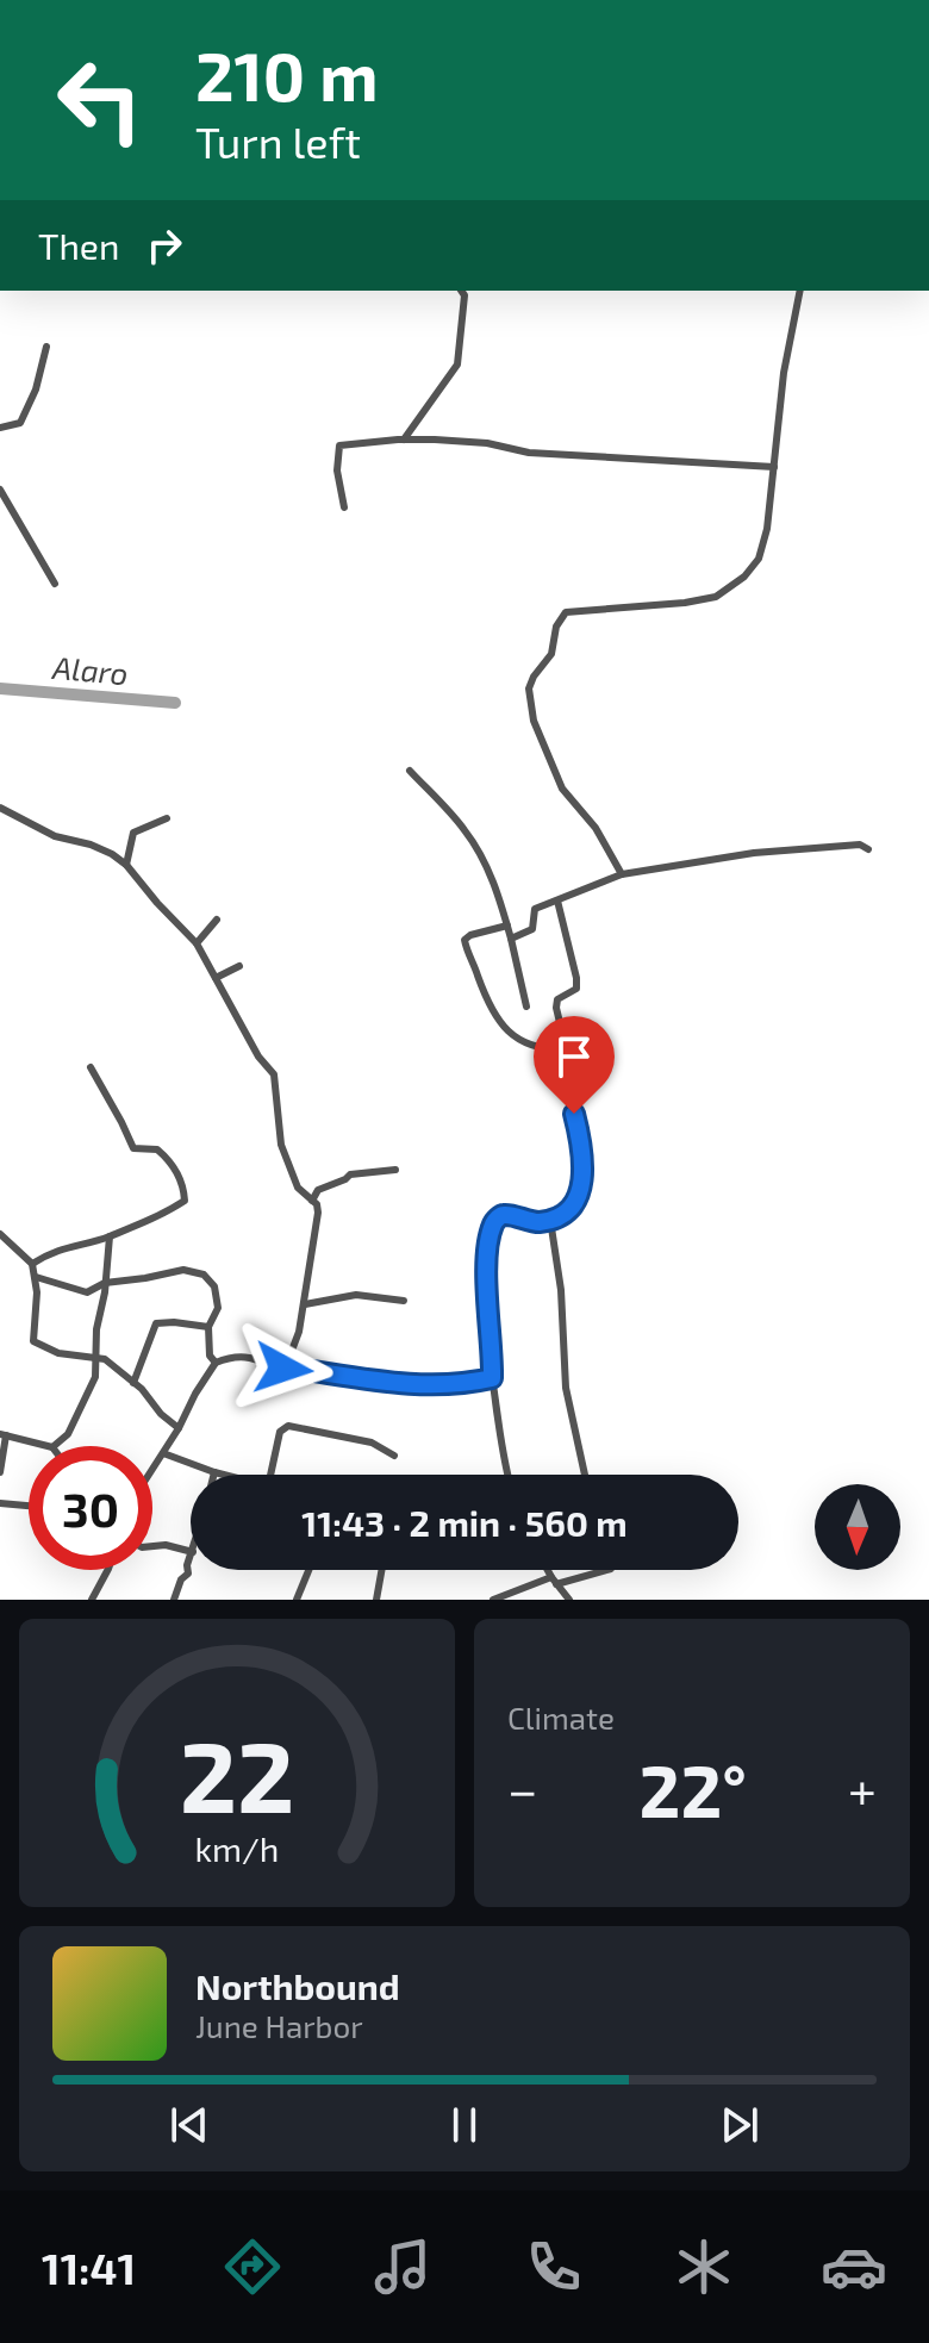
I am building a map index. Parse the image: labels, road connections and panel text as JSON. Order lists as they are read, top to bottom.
{
  "water": ["Alaro"],
  "north": "bottom",
  "page": {
    "turn": ["210 m", "Turn left"],
    "then": "Then",
    "limit": "30",
    "trip": "11:43 · 2 min · 560 m",
    "tile": "Climate",
    "heat": ["−", "22°", "+"],
    "song": ["Northbound", "June Harbor"],
    "tabs": "11:41",
    "gauge": ["22", "km/h"]
  }
}
